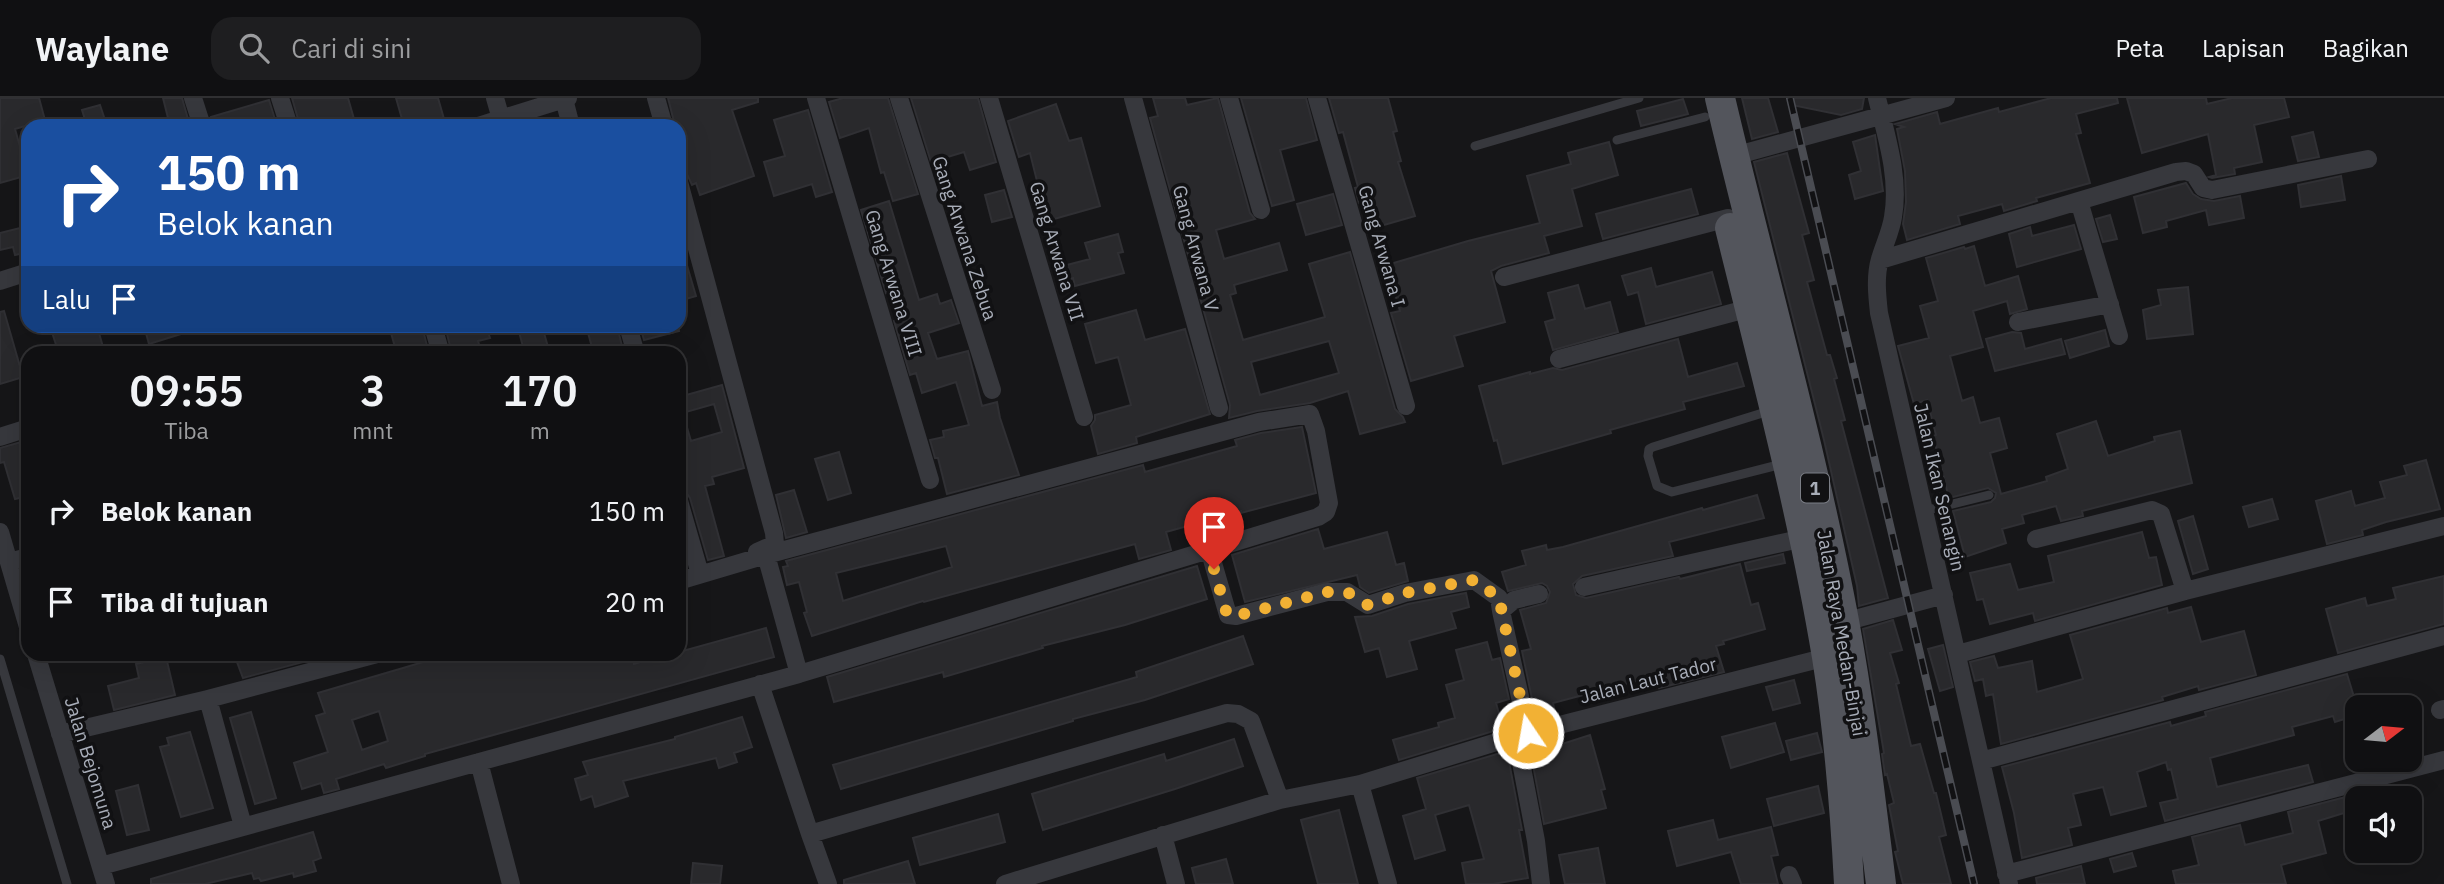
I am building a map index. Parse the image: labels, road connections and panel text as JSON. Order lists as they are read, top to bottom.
{
  "streets": {
    "main road": ["1", "Jalan Raya Medan-Binjai"],
    "street": [
      "Gang Arwana Zebua",
      "Gang Arwana I",
      "Gang Arwana V",
      "Gang Arwana VII",
      "Gang Arwana VIII",
      "Jalan Ikan Senangin",
      "Jalan Laut Tador",
      "Jalan Bejomuna"
    ]
  },
  "crossings": [
    ["Jalan Raya Medan-Binjai", "Jalan Laut Tador"]
  ],
  "north": "right",
  "page": {
    "header": "Waylane",
    "search": "Cari di sini",
    "nav": ["Peta", "Lapisan", "Bagikan"],
    "turn": ["150 m", "Belok kanan"],
    "then": "Lalu",
    "eta": [
      "09:55",
      "Tiba",
      "3",
      "mnt",
      "170",
      "m"
    ],
    "list": [
      {
        "name": "Belok kanan",
        "value": "150 m"
      },
      {
        "name": "Tiba di tujuan",
        "value": "20 m"
      }
    ]
  }
}
